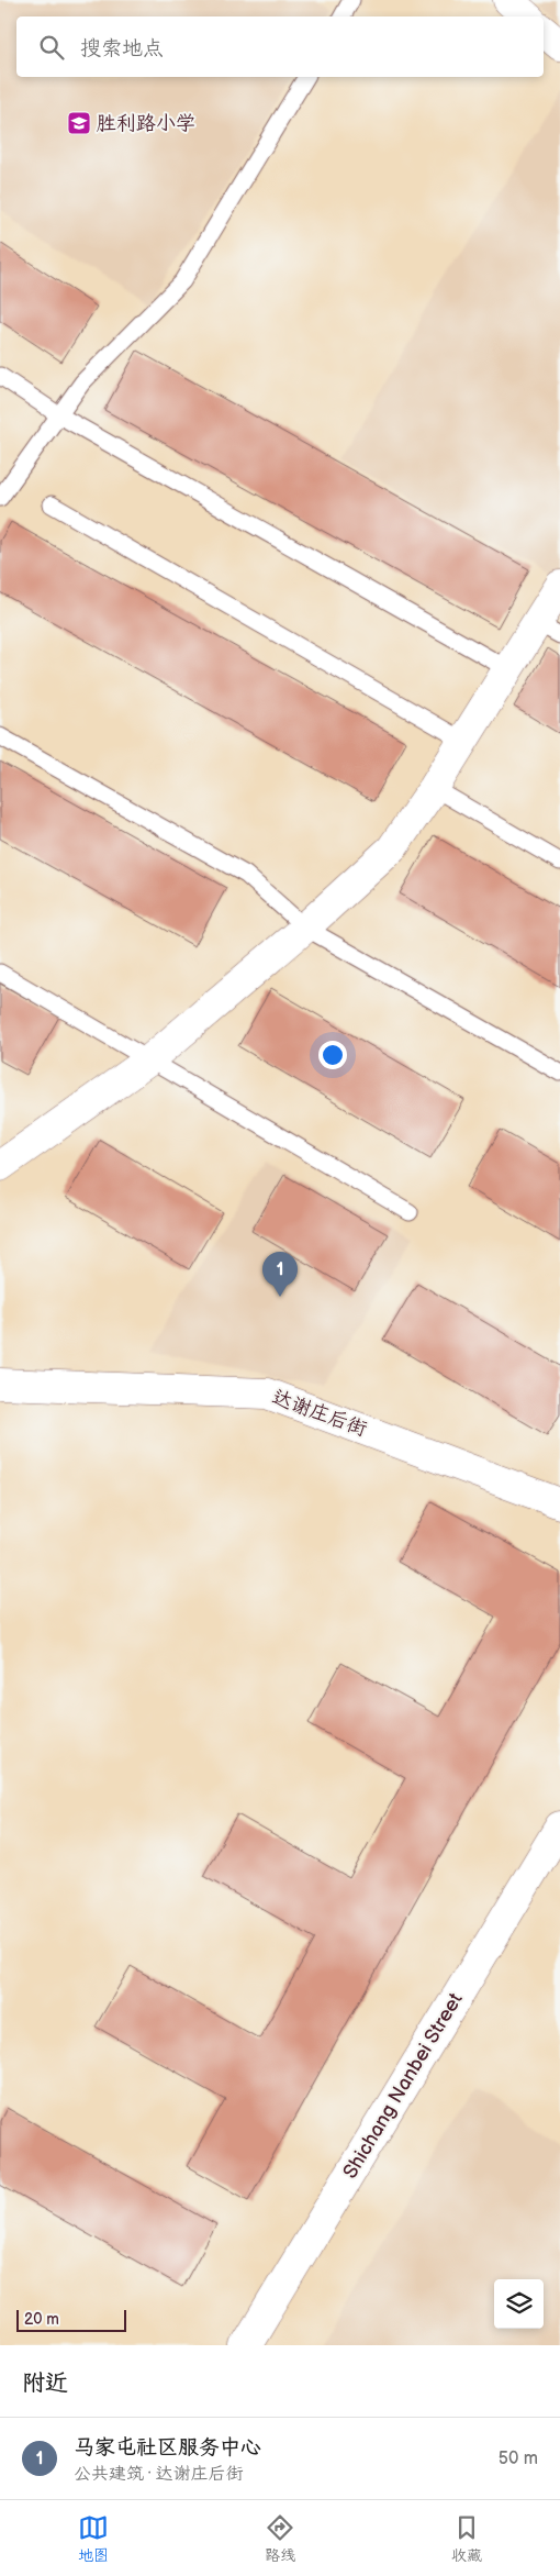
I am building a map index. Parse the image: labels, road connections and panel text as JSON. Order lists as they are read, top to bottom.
{
  "streets": {
    "street": ["达谢庄后街", "Shichang Nanbei Street"]
  },
  "places": {
    "school or university": ["胜利路小学"]
  },
  "scale_bar": "20 m",
  "page": {
    "search": "搜索地点",
    "pins": "1",
    "scale": "20 m",
    "heading": "附近",
    "list": [
      {
        "mark": "1",
        "name": "马家屯社区服务中心",
        "note": "公共建筑 · 达谢庄后街",
        "value": "50 m"
      }
    ],
    "nav": ["地图", "路线", "收藏"]
  }
}
